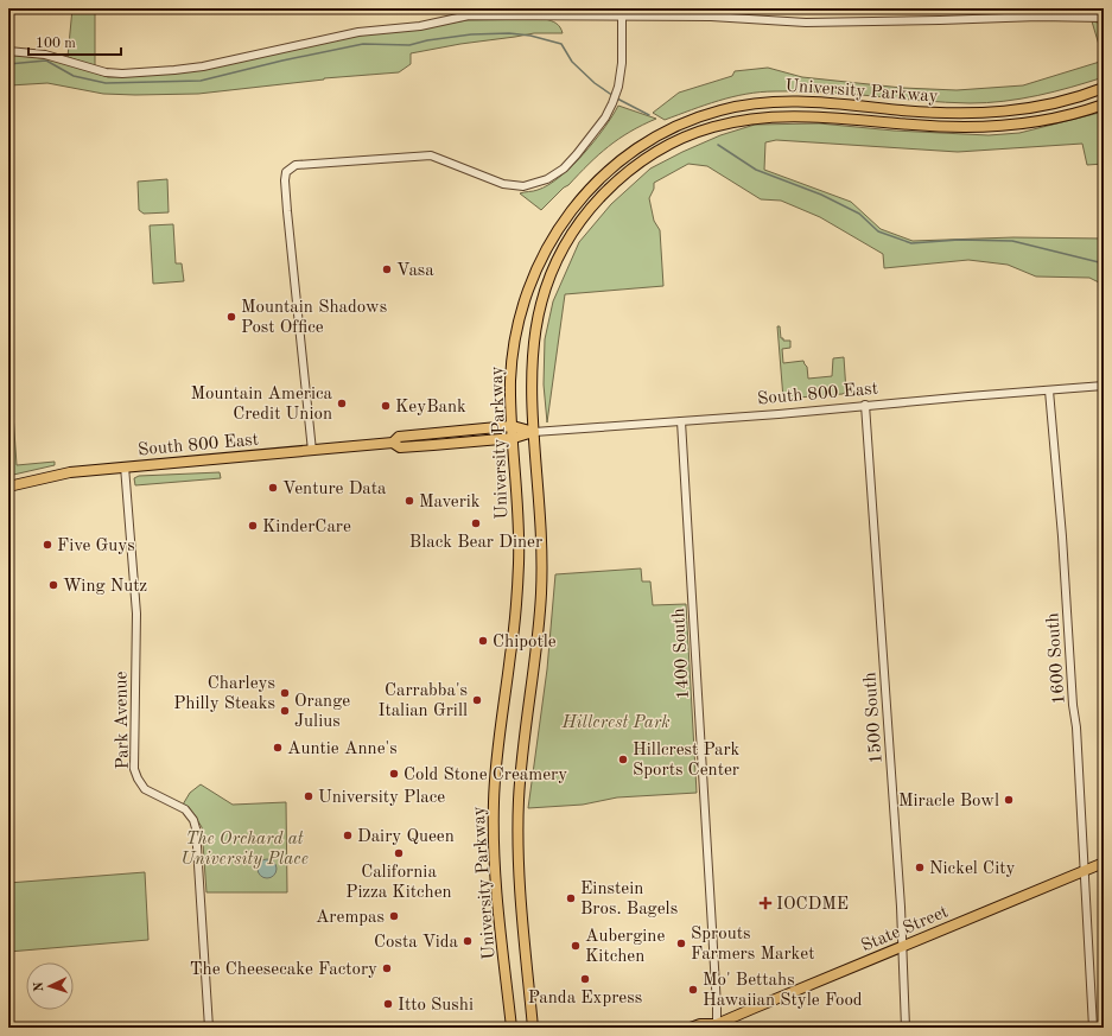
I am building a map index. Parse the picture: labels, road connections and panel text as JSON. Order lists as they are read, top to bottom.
{
  "streets": {
    "main road": ["University Parkway", "South 800 East", "State Street"],
    "street": [
      "1400 South",
      "1600 South",
      "1500 South",
      "Park Avenue"
    ]
  },
  "crossings": [
    ["University Parkway", "South 800 East"],
    ["South 800 East", "1400 South"],
    ["South 800 East", "1600 South"],
    ["South 800 East", "1500 South"],
    ["South 800 East", "Park Avenue"],
    ["1400 South", "State Street"],
    ["1600 South", "State Street"],
    ["1500 South", "State Street"]
  ],
  "parks": ["Hillcrest Park", "The Orchard at University Place"],
  "places": {
    "other": [
      "Vasa",
      "Mountain Shadows Post Office",
      "Mountain America Credit Union",
      "KeyBank",
      "Venture Data",
      "Maverik",
      "Black Bear Diner",
      "KinderCare",
      "Five Guys",
      "Wing Nutz",
      "Chipotle",
      "Charleys Philly Steaks",
      "Carrabba's Italian Grill",
      "Orange Julius",
      "Auntie Anne's",
      "Hillcrest Park Sports Center",
      "Cold Stone Creamery",
      "University Place",
      "Miracle Bowl",
      "Dairy Queen",
      "California Pizza Kitchen",
      "Nickel City",
      "Einstein Bros. Bagels",
      "Arempas",
      "Costa Vida",
      "Sprouts Farmers Market",
      "Aubergine Kitchen",
      "The Cheesecake Factory",
      "Panda Express",
      "Mo' Bettahs Hawaiian Style Food",
      "Itto Sushi"
    ],
    "health": ["IOCDME"]
  },
  "scale_bar": "100 m",
  "north": "left"
}
